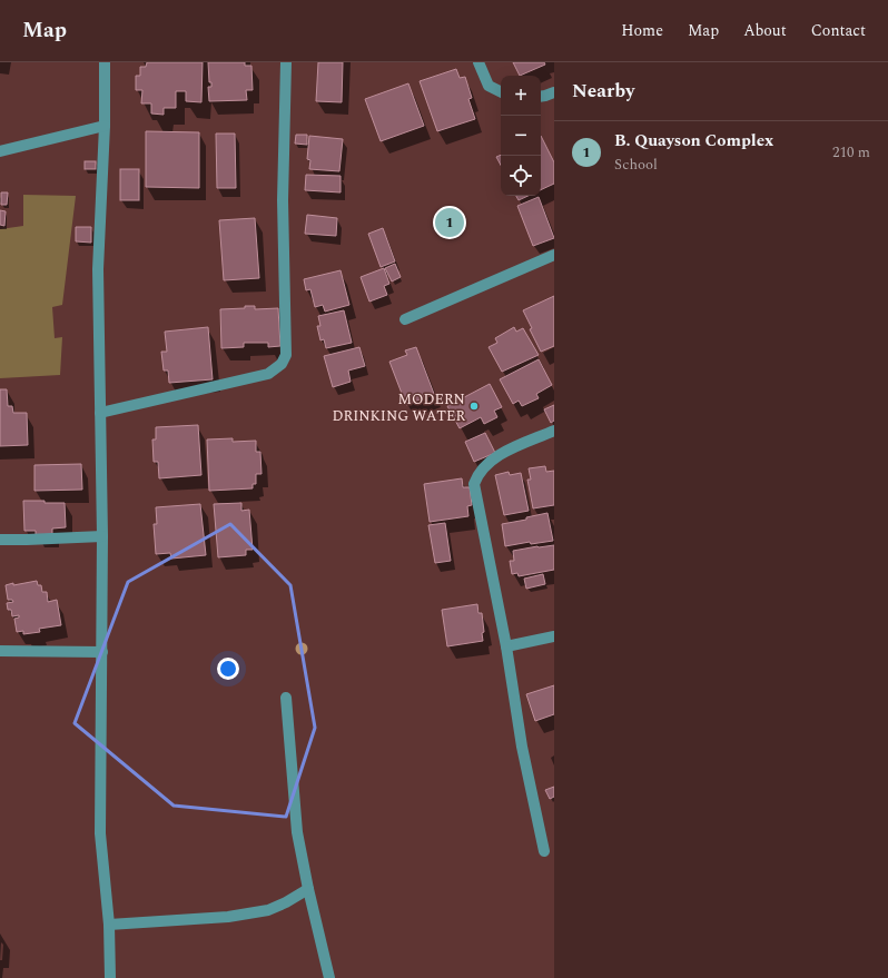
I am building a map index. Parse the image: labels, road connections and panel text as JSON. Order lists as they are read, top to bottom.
{
  "places": ["MODERN DRINKING WATER"],
  "page": {
    "header": "Map",
    "nav": [
      "Home",
      "Map",
      "About",
      "Contact"
    ],
    "heading": "Nearby",
    "map_buttons": ["+", "−"],
    "list": [
      {
        "mark": "1",
        "name": "B. Quayson Complex",
        "note": "School",
        "value": "210 m"
      }
    ],
    "pins": "1"
  }
}
